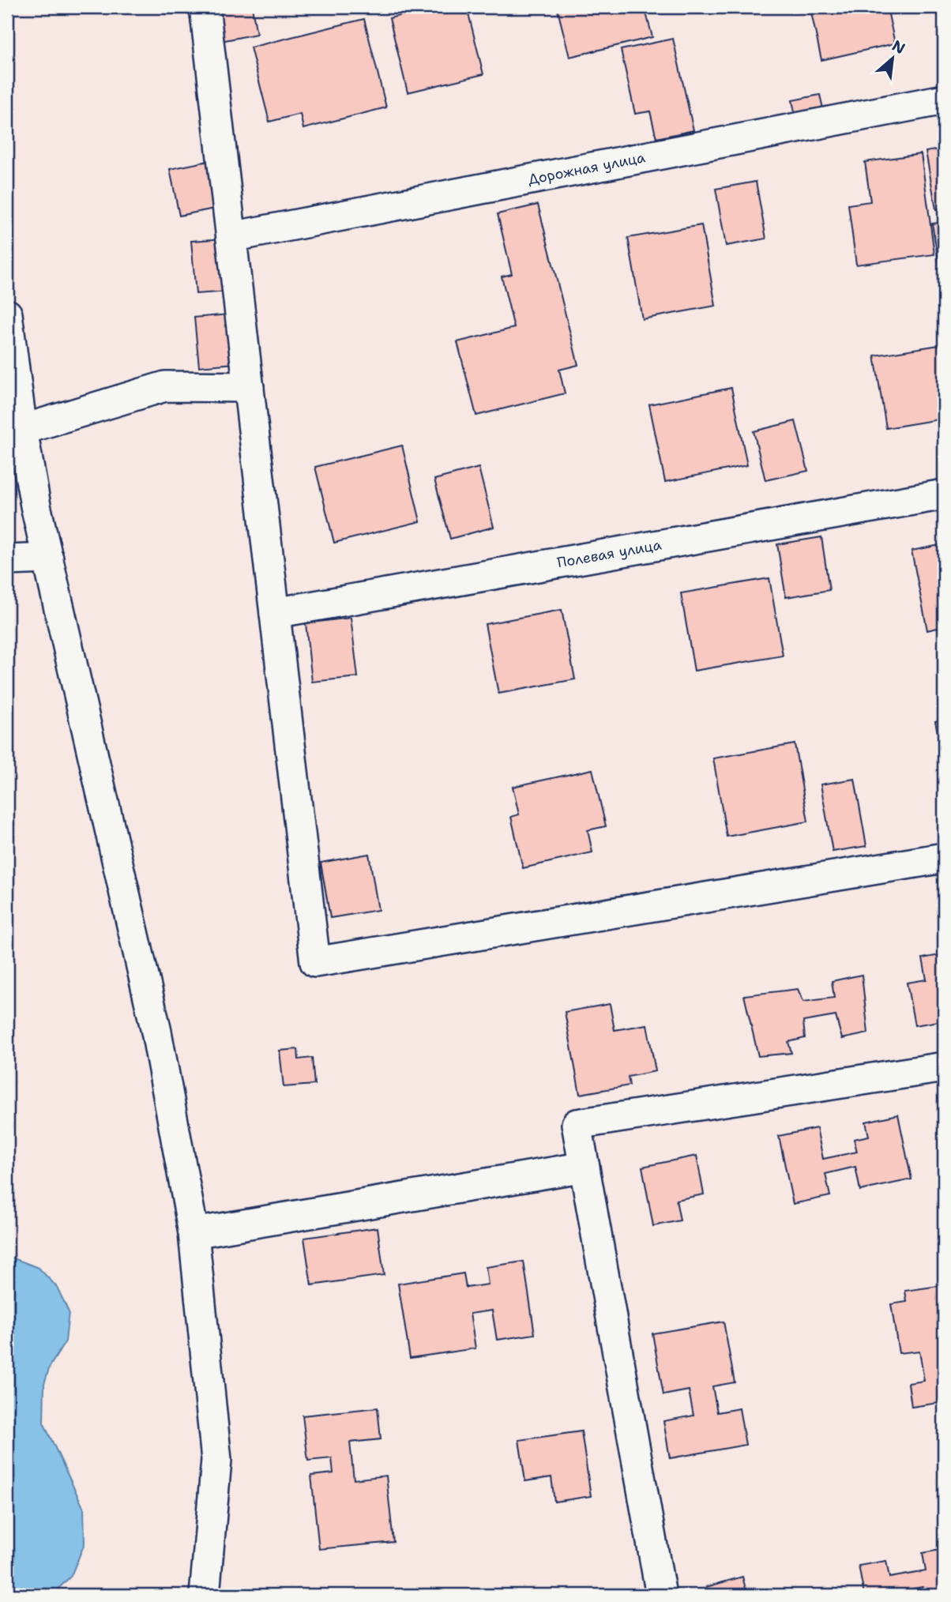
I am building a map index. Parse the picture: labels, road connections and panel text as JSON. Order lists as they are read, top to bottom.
{
  "streets": {
    "street": ["Дорожная улица", "Полевая улица"]
  },
  "north": "top right"
}
